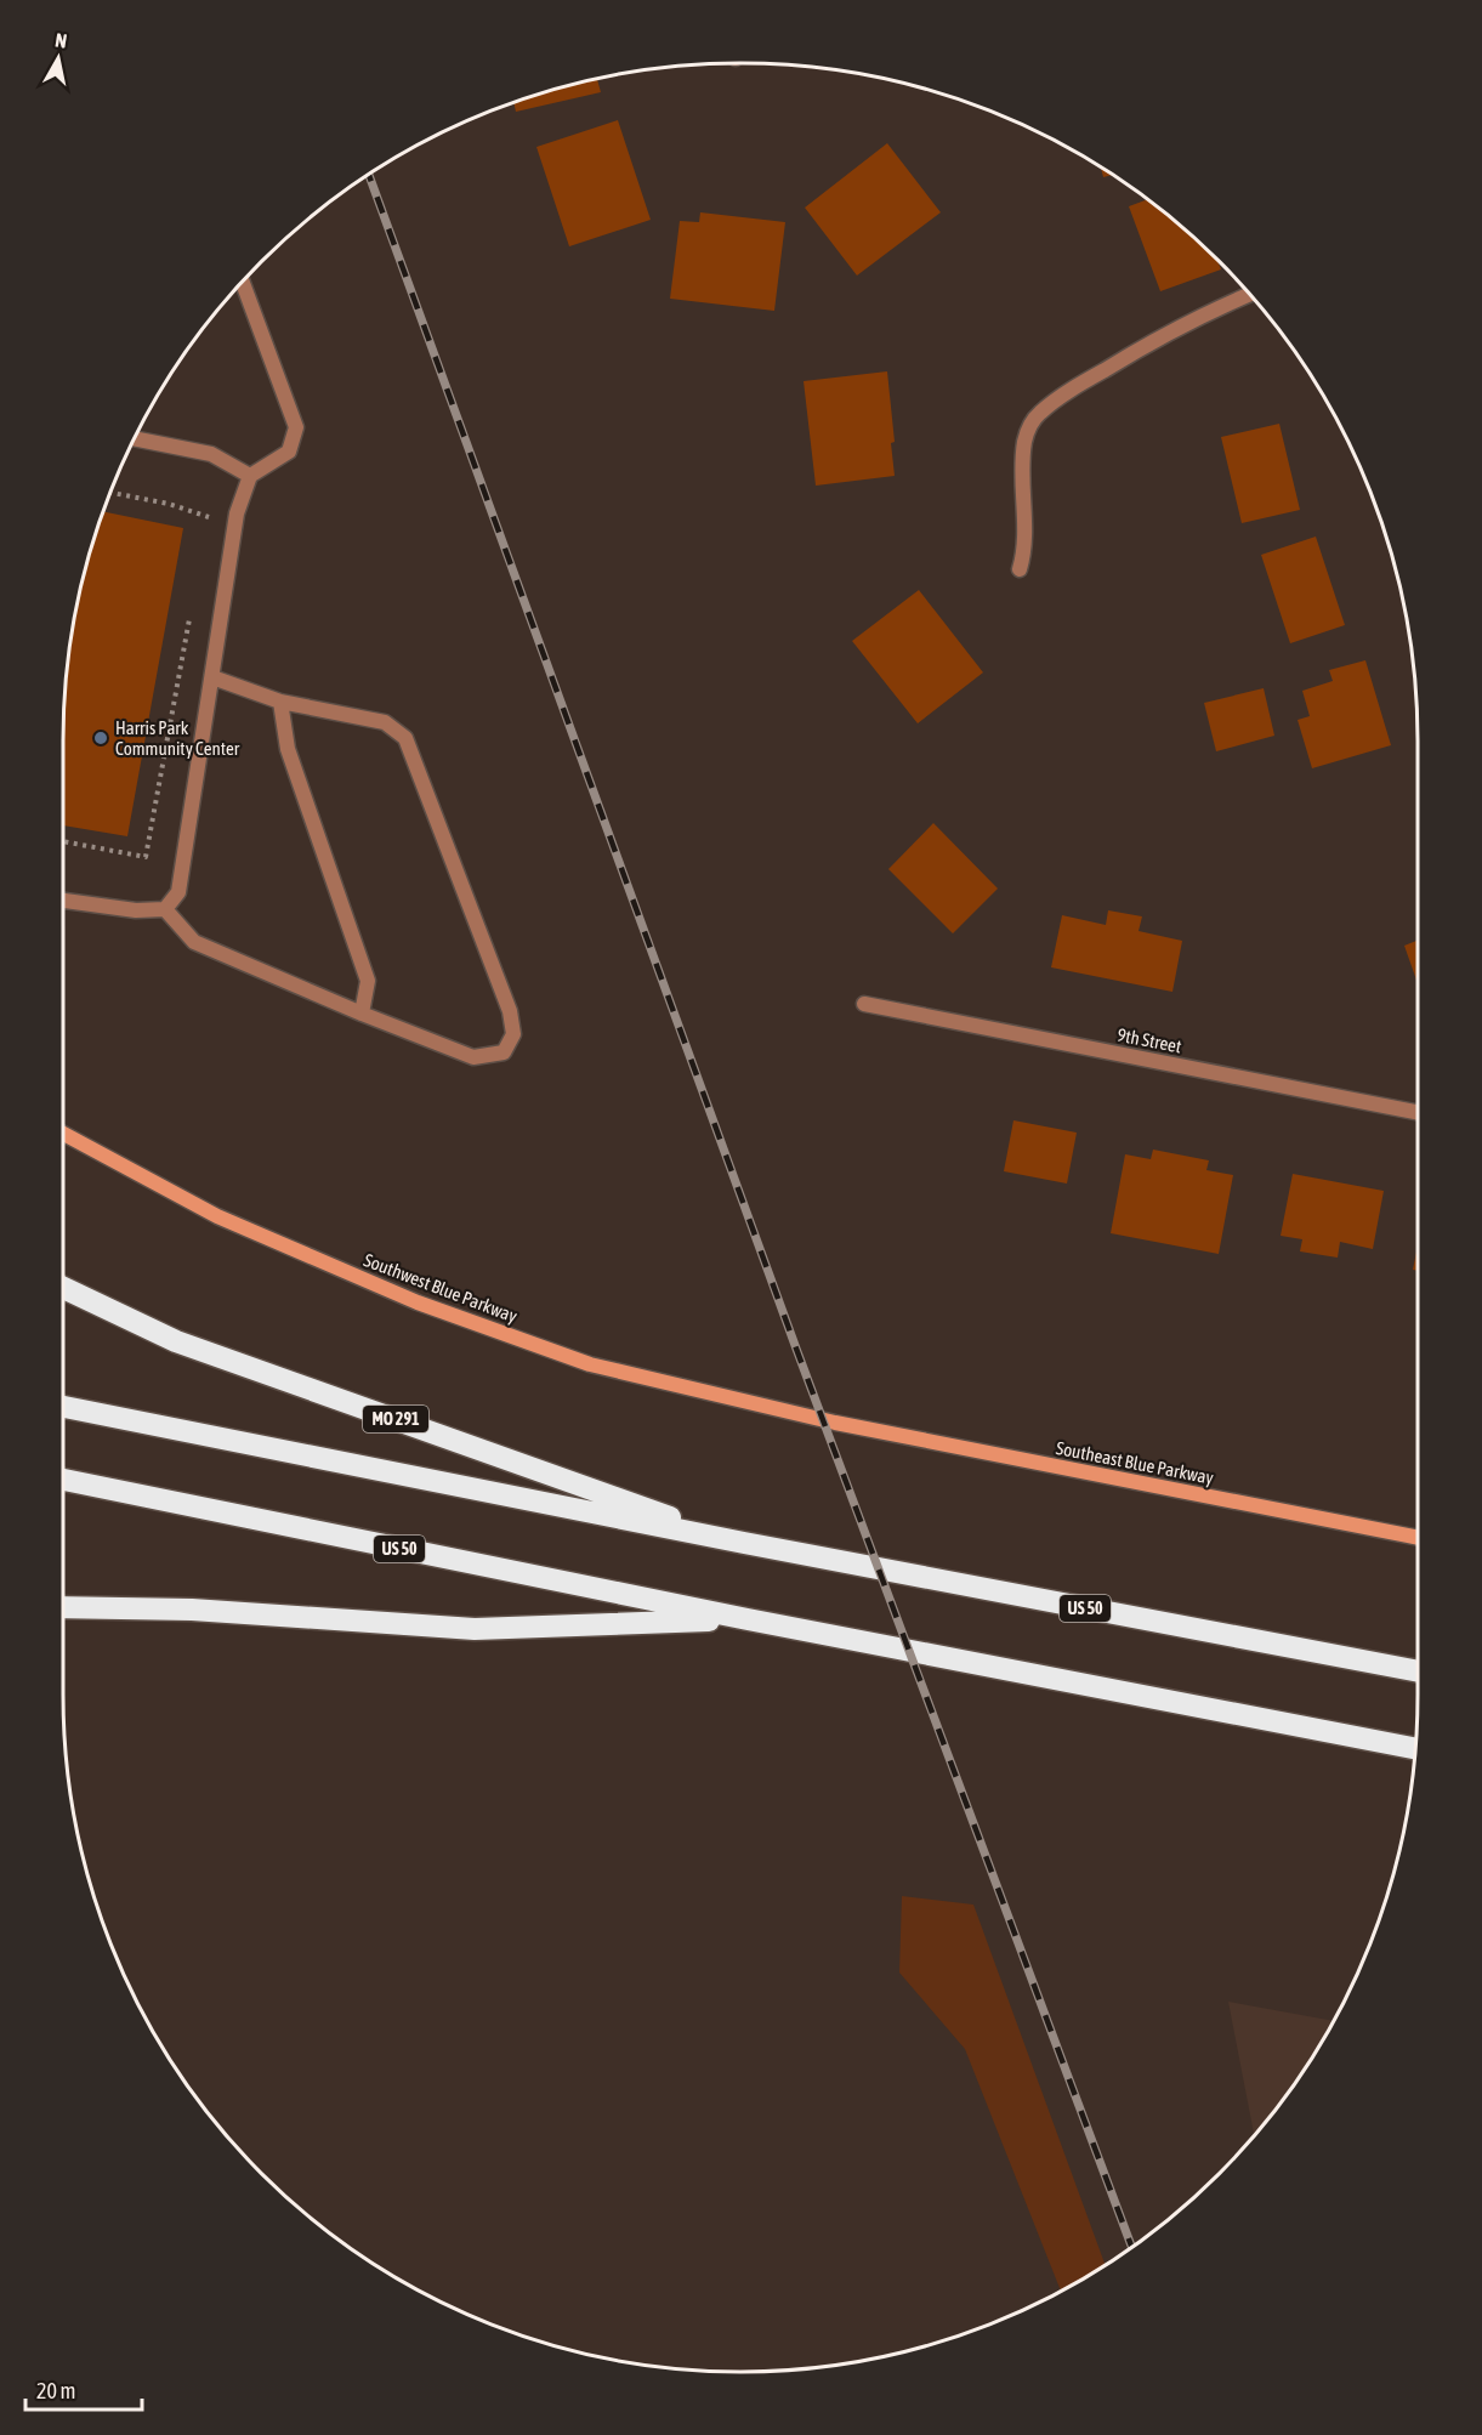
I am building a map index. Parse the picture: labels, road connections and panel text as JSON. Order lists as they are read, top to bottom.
{
  "streets": {
    "highway": ["MO 291", "US 50"],
    "street": ["9th Street", "Southwest Blue Parkway", "Southeast Blue Parkway"]
  },
  "crossings": [
    ["Southwest Blue Parkway", "Southeast Blue Parkway"],
    ["MO 291", "US 50"]
  ],
  "places": ["Harris Park Community Center"],
  "scale_bar": "20 m",
  "north": "top"
}
